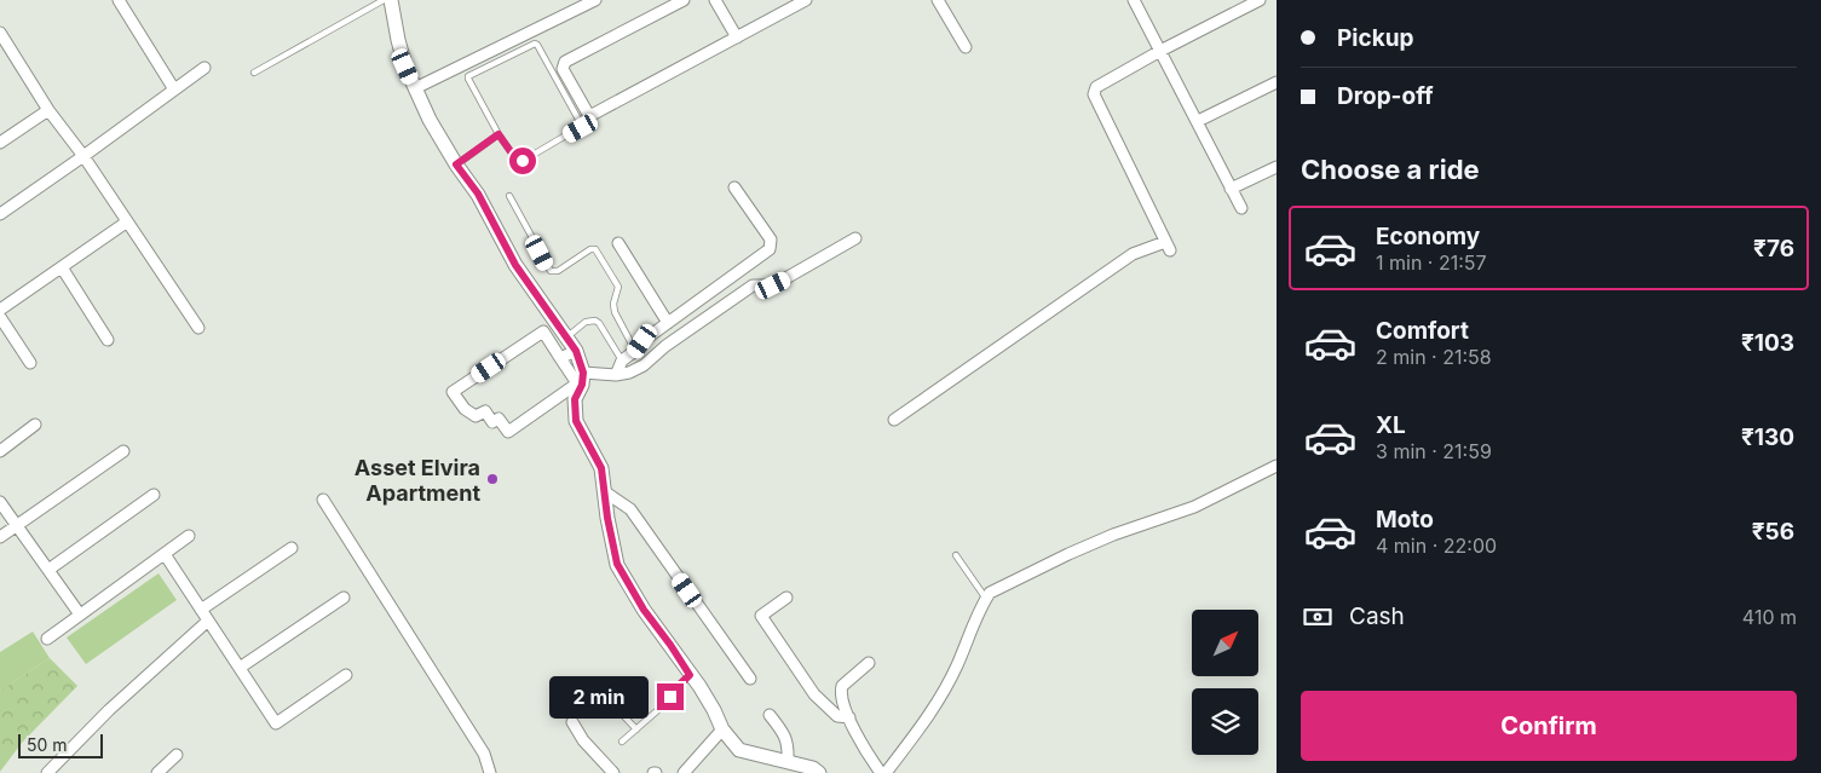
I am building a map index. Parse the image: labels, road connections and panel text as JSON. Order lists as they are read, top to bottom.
{
  "places": ["Asset Elvira Apartment"],
  "scale_bar": "50 m",
  "north": "top right",
  "page": {
    "banner": ["Pickup", "Drop-off"],
    "heading": "Choose a ride",
    "list": [
      {
        "name": "Economy",
        "note": "1 min · 21:57",
        "value": "₹76"
      },
      {
        "name": "Comfort",
        "note": "2 min · 21:58",
        "value": "₹103"
      },
      {
        "name": "XL",
        "note": "3 min · 21:59",
        "value": "₹130"
      },
      {
        "name": "Moto",
        "note": "4 min · 22:00",
        "value": "₹56"
      }
    ],
    "pay": ["Cash", "410 m"],
    "bubble": "2 min",
    "buttons": "Confirm",
    "scale": "50 m"
  }
}
